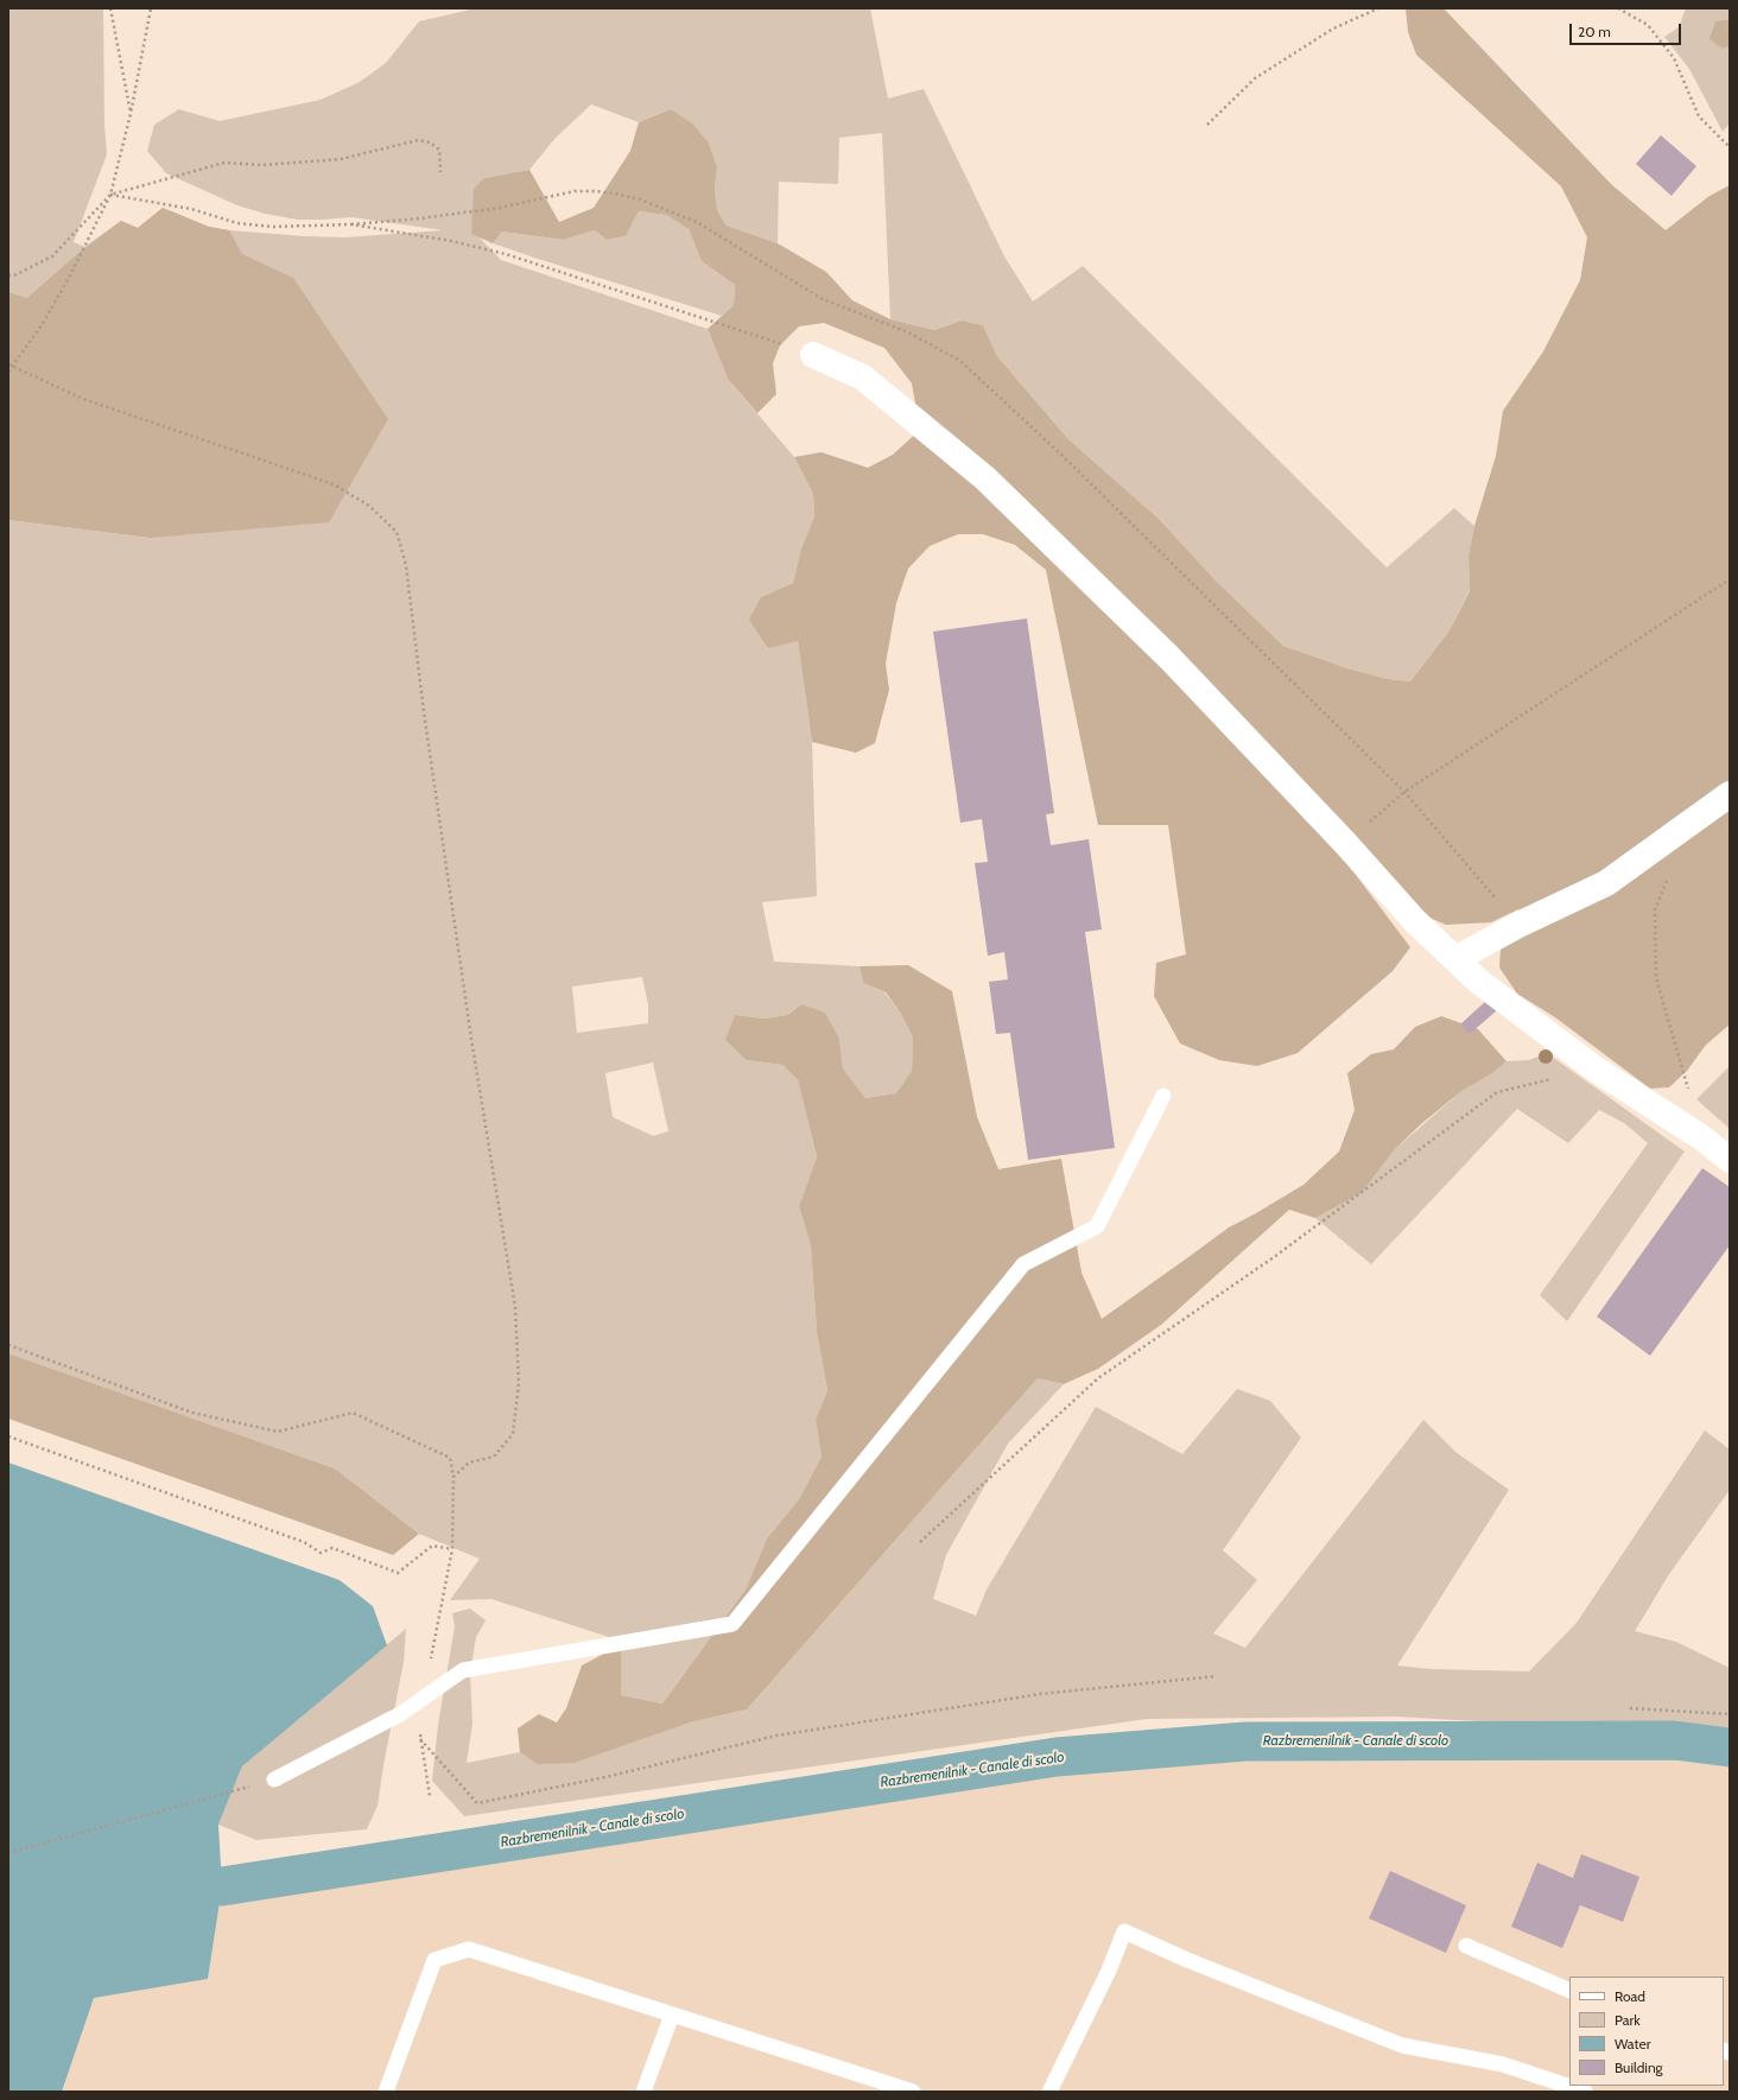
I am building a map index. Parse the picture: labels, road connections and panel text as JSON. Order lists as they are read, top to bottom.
{
  "water": ["Razbremenilnik - Canale di scolo"],
  "legend": [
    "Road",
    "Park",
    "Water",
    "Building"
  ],
  "scale_bar": "20 m"
}
